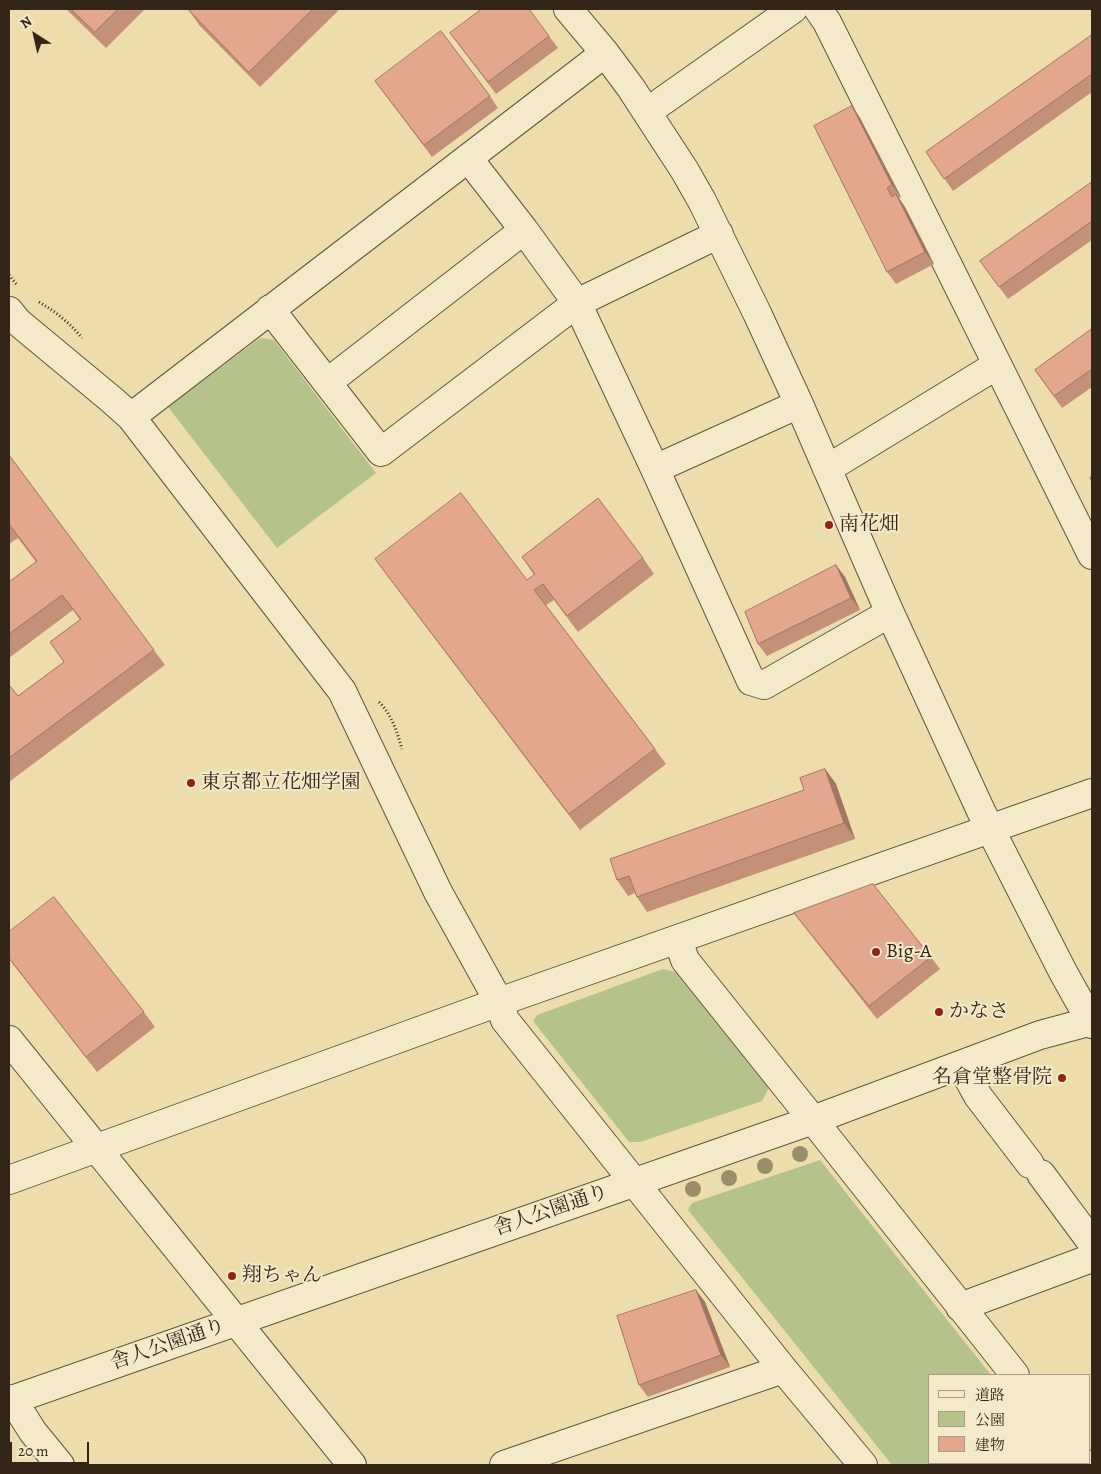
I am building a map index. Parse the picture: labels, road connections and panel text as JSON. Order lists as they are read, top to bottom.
{
  "streets": {
    "street": ["舎人公園通り"]
  },
  "places": [
    "南花畑",
    "東京都立花畑学園",
    "Big-A",
    "かなさ",
    "名倉堂整骨院",
    "翔ちゃん"
  ],
  "legend": ["道路", "公園", "建物"],
  "scale_bar": "20 m",
  "north": "top left"
}
